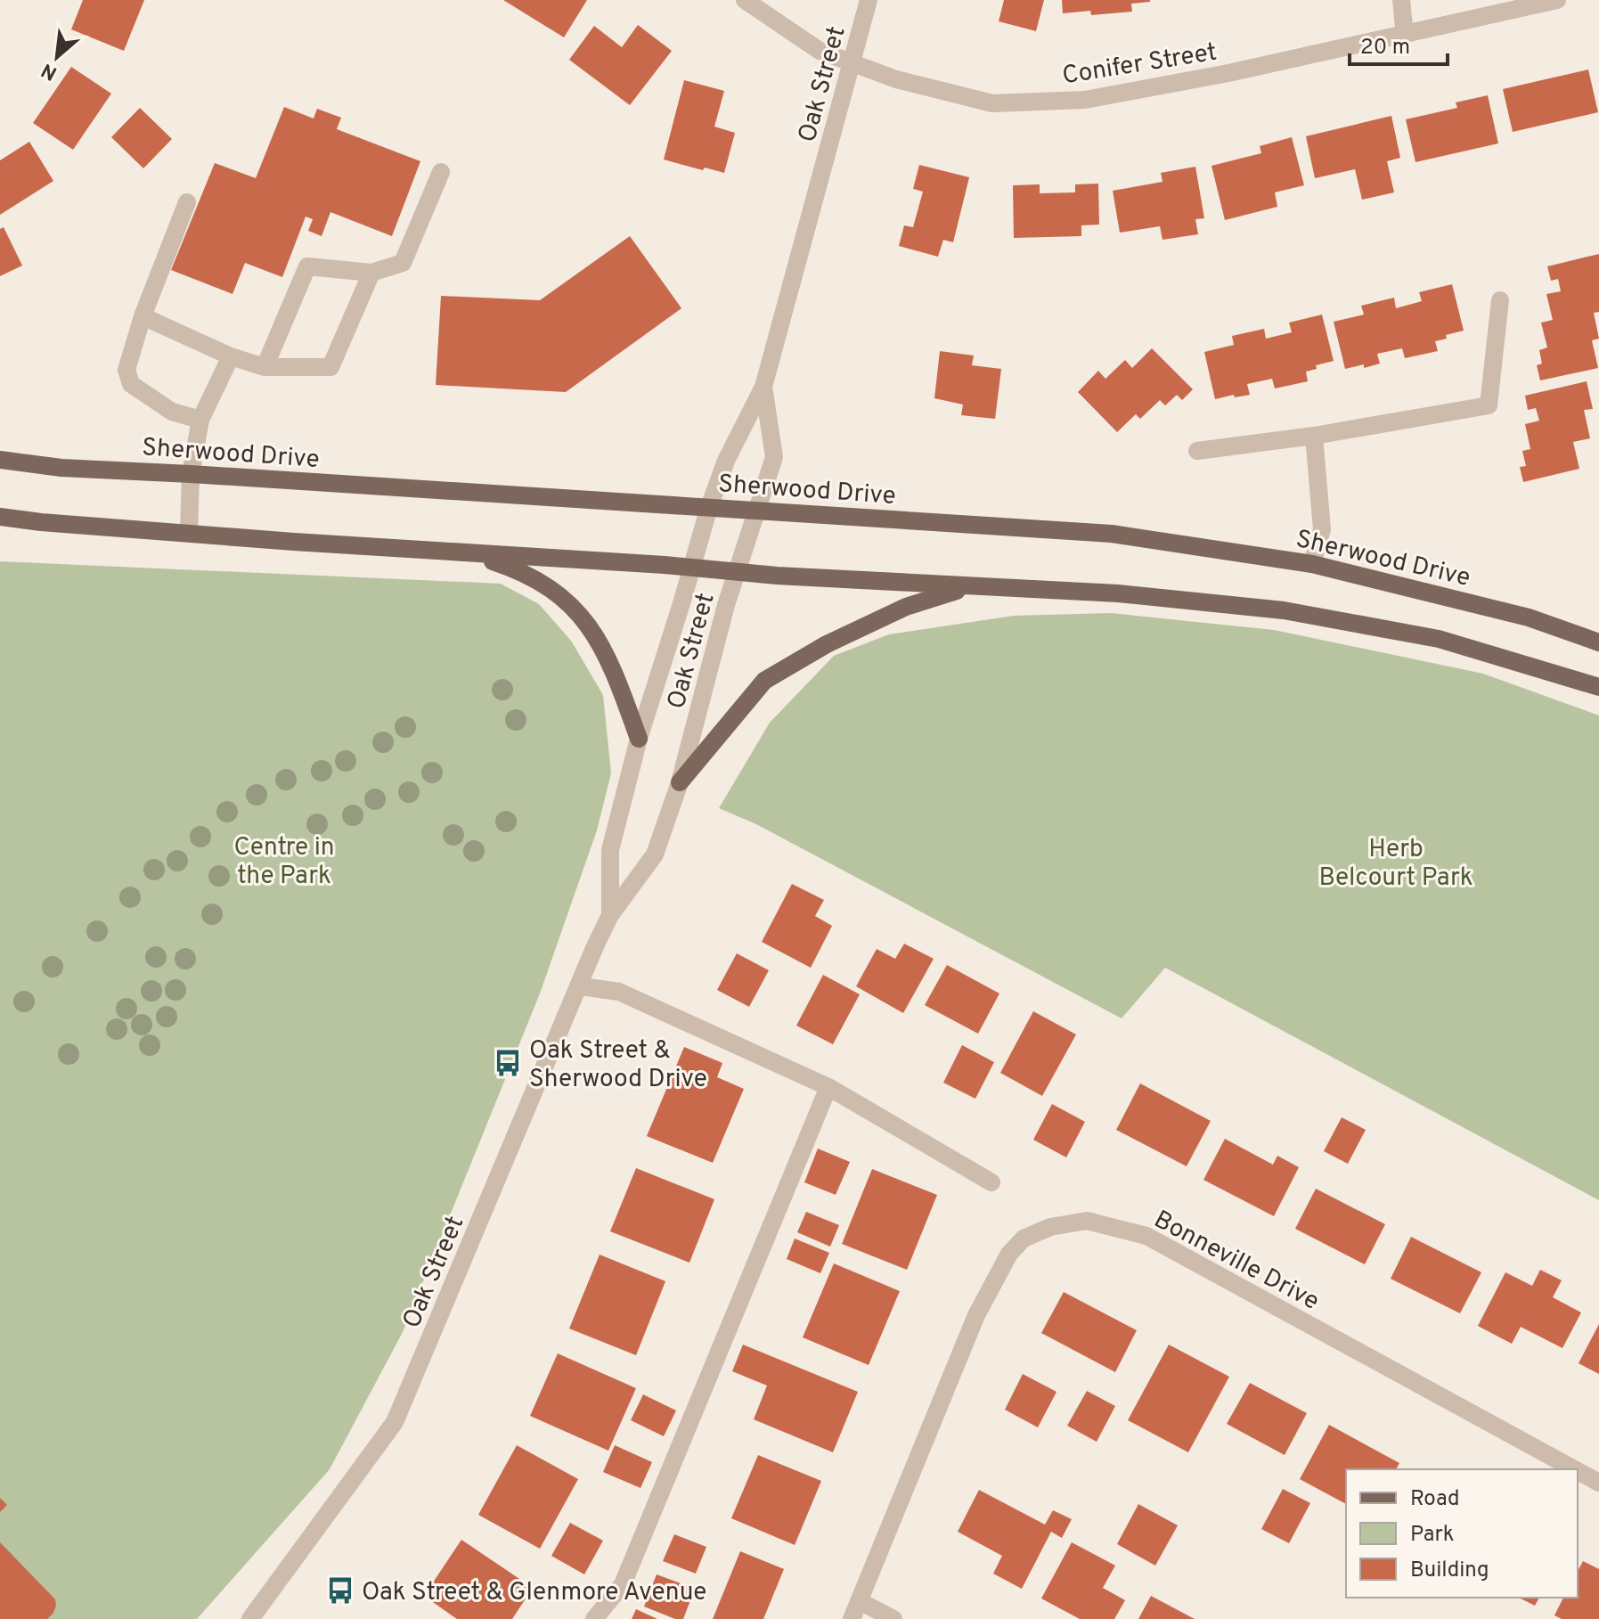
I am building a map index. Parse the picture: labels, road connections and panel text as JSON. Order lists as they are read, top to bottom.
{
  "streets": {
    "main road": ["Sherwood Drive"],
    "street": ["Conifer Street", "Oak Street", "Bonneville Drive"]
  },
  "crossings": [
    ["Conifer Street", "Oak Street"],
    ["Oak Street", "Sherwood Drive"]
  ],
  "parks": ["Centre in the Park", "Herb Belcourt Park"],
  "places": {
    "bus stop": ["Oak Street & Sherwood Drive", "Oak Street & Glenmore Avenue"]
  },
  "legend": ["Road", "Park", "Building"],
  "scale_bar": "20 m",
  "north": "bottom left"
}
